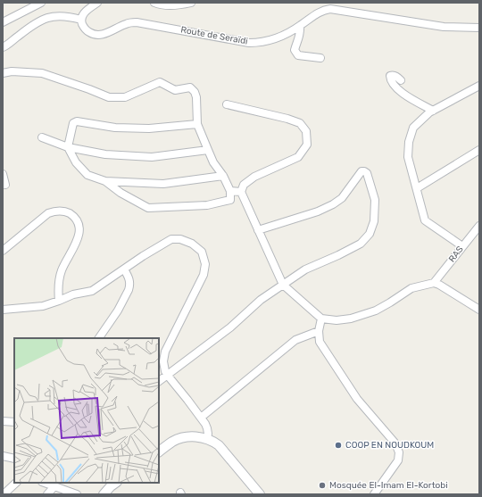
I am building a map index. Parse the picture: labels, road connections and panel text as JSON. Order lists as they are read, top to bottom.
{
  "streets": {
    "street": ["Route de Seraïdi", "RAS"]
  },
  "places": ["COOP EN NOUDKOUM", "Mosquée El-Imam El-Kortobi"]
}
